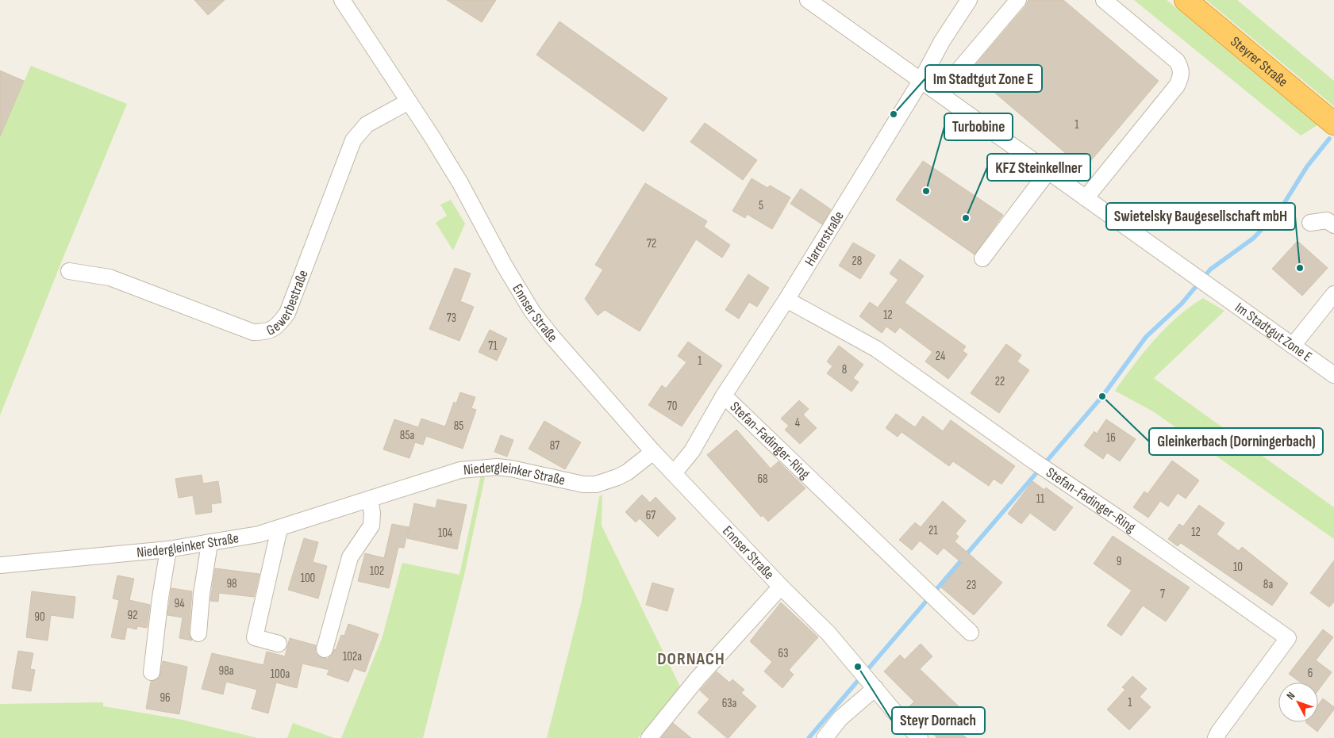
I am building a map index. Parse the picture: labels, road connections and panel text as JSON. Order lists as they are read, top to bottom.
{
  "streets": {
    "highway": ["Steyrer Straße"],
    "street": [
      "Harrerstraße",
      "Gewerbestraße",
      "Ennser Straße",
      "Im Stadtgut Zone E",
      "Stefan-Fadinger-Ring",
      "Niedergleinker Straße"
    ]
  },
  "crossings": [
    ["Harrerstraße", "Ennser Straße"],
    ["Harrerstraße", "Stefan-Fadinger-Ring"],
    ["Gewerbestraße", "Ennser Straße"],
    ["Ennser Straße", "Niedergleinker Straße"]
  ],
  "districts": ["DORNACH"],
  "places": [
    "Im Stadtgut Zone E",
    "Turbobine",
    "KFZ Steinkellner",
    "Swietelsky Baugesellschaft mbH",
    "Gleinkerbach (Dorningerbach)",
    "Steyr Dornach"
  ],
  "house_numbers": [
    "1",
    "5",
    "72",
    "28",
    "12",
    "73",
    "71",
    "24",
    "1",
    "8",
    "22",
    "70",
    "4",
    "85",
    "85a",
    "16",
    "87",
    "68",
    "11",
    "67",
    "21",
    "12",
    "104",
    "9",
    "10",
    "102",
    "100",
    "98",
    "8a",
    "23",
    "7",
    "94",
    "92",
    "90",
    "63",
    "102a",
    "98a",
    "6",
    "100a",
    "96",
    "1",
    "63a"
  ],
  "north": "top left"
}
